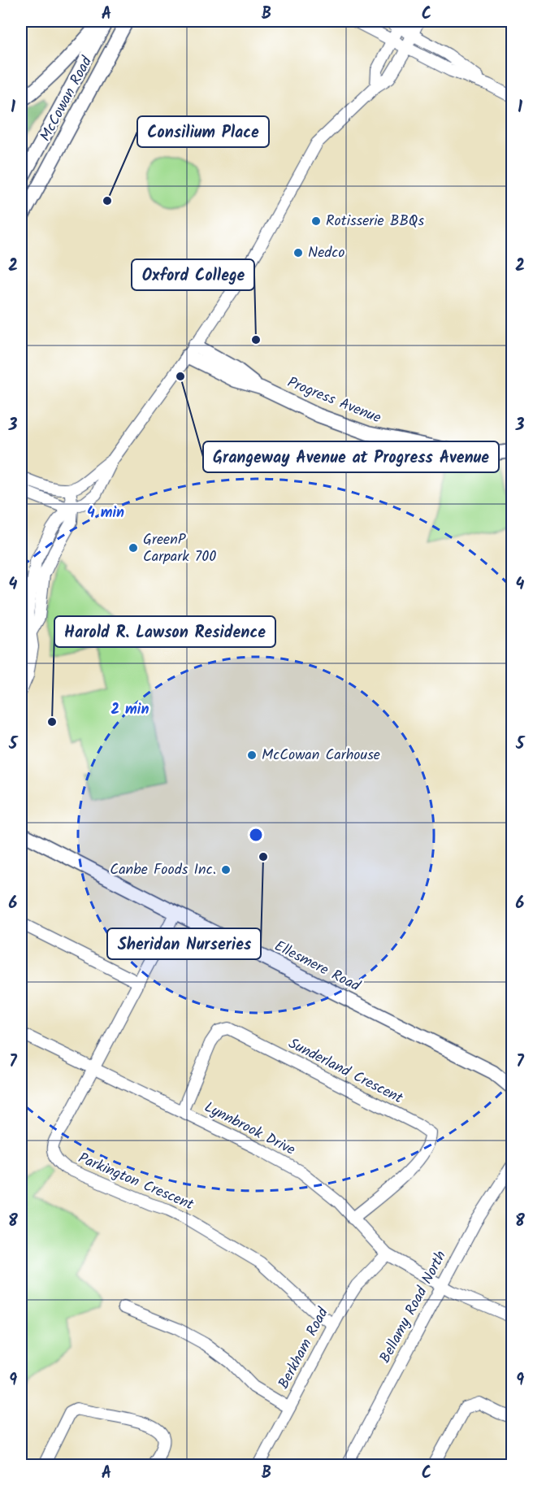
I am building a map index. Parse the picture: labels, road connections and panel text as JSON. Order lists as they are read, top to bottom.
{
  "streets": {
    "main road": ["McCowan Road", "Progress Avenue", "Ellesmere Road"],
    "street": [
      "Sunderland Crescent",
      "Lynnbrook Drive",
      "Parkington Crescent",
      "Bellamy Road North",
      "Berkham Road"
    ]
  },
  "crossings": [
    ["Ellesmere Road", "Parkington Crescent"],
    ["Sunderland Crescent", "Lynnbrook Drive"],
    ["Lynnbrook Drive", "Parkington Crescent"],
    ["Lynnbrook Drive", "Bellamy Road North"],
    ["Lynnbrook Drive", "Berkham Road"],
    ["Parkington Crescent", "Berkham Road"]
  ],
  "places": [
    "Consilium Place",
    "Rotisserie BBQs",
    "Nedco",
    "Oxford College",
    "Grangeway Avenue at Progress Avenue",
    "GreenP Carpark 700",
    "Harold R. Lawson Residence",
    "McCowan Carhouse",
    "Sheridan Nurseries",
    "Canbe Foods Inc."
  ],
  "grid": {
    "columns": ["A", "B", "C"],
    "rows": [
      "1",
      "2",
      "3",
      "4",
      "5",
      "6",
      "7",
      "8",
      "9"
    ]
  },
  "rings": ["4 min", "2 min"]
}
